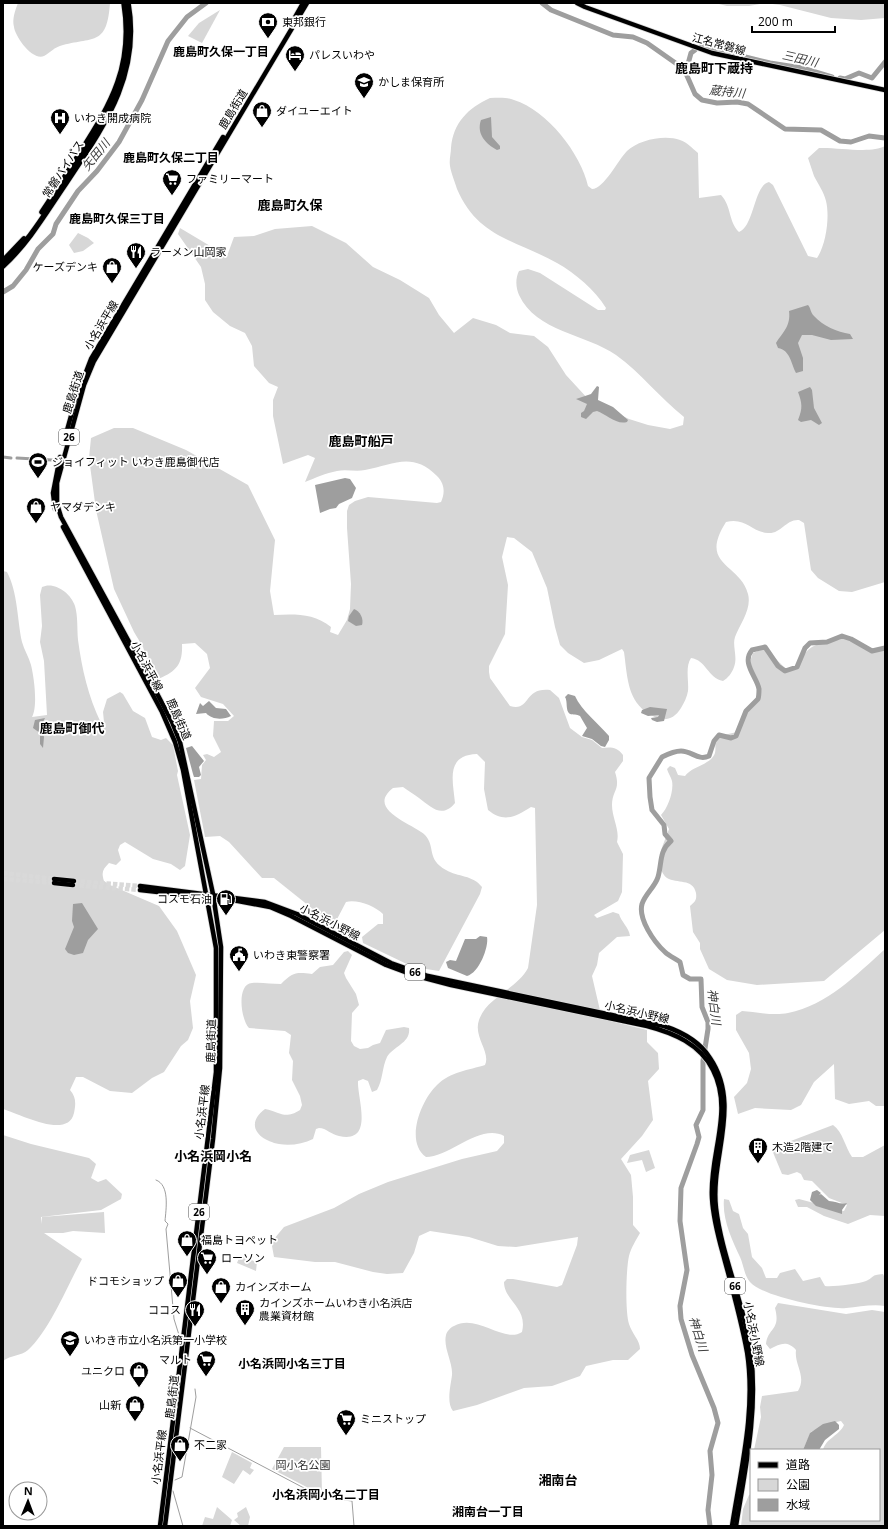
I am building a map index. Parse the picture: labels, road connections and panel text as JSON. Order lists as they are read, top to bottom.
{
  "streets": {
    "highway": ["常磐バイパス"],
    "main road": [
      "江名常磐線",
      "鹿島街道",
      "小名浜平線",
      "26",
      "小名浜小野線",
      "66"
    ]
  },
  "crossings": [
    ["鹿島街道", "小名浜小野線"],
    ["小名浜平線", "小名浜小野線"]
  ],
  "districts": [
    "鹿島町久保一丁目",
    "鹿島町下蔵持",
    "鹿島町久保二丁目",
    "鹿島町久保",
    "鹿島町久保三丁目",
    "鹿島町船戸",
    "鹿島町御代",
    "小名浜岡小名",
    "小名浜岡小名三丁目",
    "湘南台",
    "小名浜岡小名二丁目",
    "湘南台一丁目"
  ],
  "water": [
    "三田川",
    "蔵持川",
    "矢田川",
    "神白川"
  ],
  "parks": ["岡小名公園"],
  "places": {
    "bank": ["東邦銀行"],
    "hotel": ["パレスいわや"],
    "school or university": ["かしま保育所", "いわき市立小名浜第一小学校"],
    "shop": [
      "ダイユーエイト",
      "ケーズデンキ",
      "ヤマダデンキ",
      "福島トヨペット",
      "ドコモショップ",
      "カインズホーム",
      "ユニクロ",
      "山新",
      "不二家"
    ],
    "hospital": ["いわき開成病院"],
    "supermarket": [
      "ファミリーマート",
      "ローソン",
      "マルト",
      "ミニストップ"
    ],
    "restaurant": ["ラーメン山岡家", "ココス"],
    "sports": ["ジョイフィット いわき鹿島御代店"],
    "fuel station": ["コスモ石油"],
    "public building": ["いわき東警察署"],
    "building": ["木造2階建て", "カインズホームいわき小名浜店 農業資材館"]
  },
  "legend": ["道路", "公園", "水域"],
  "scale_bar": "200 m",
  "north": "top"
}
